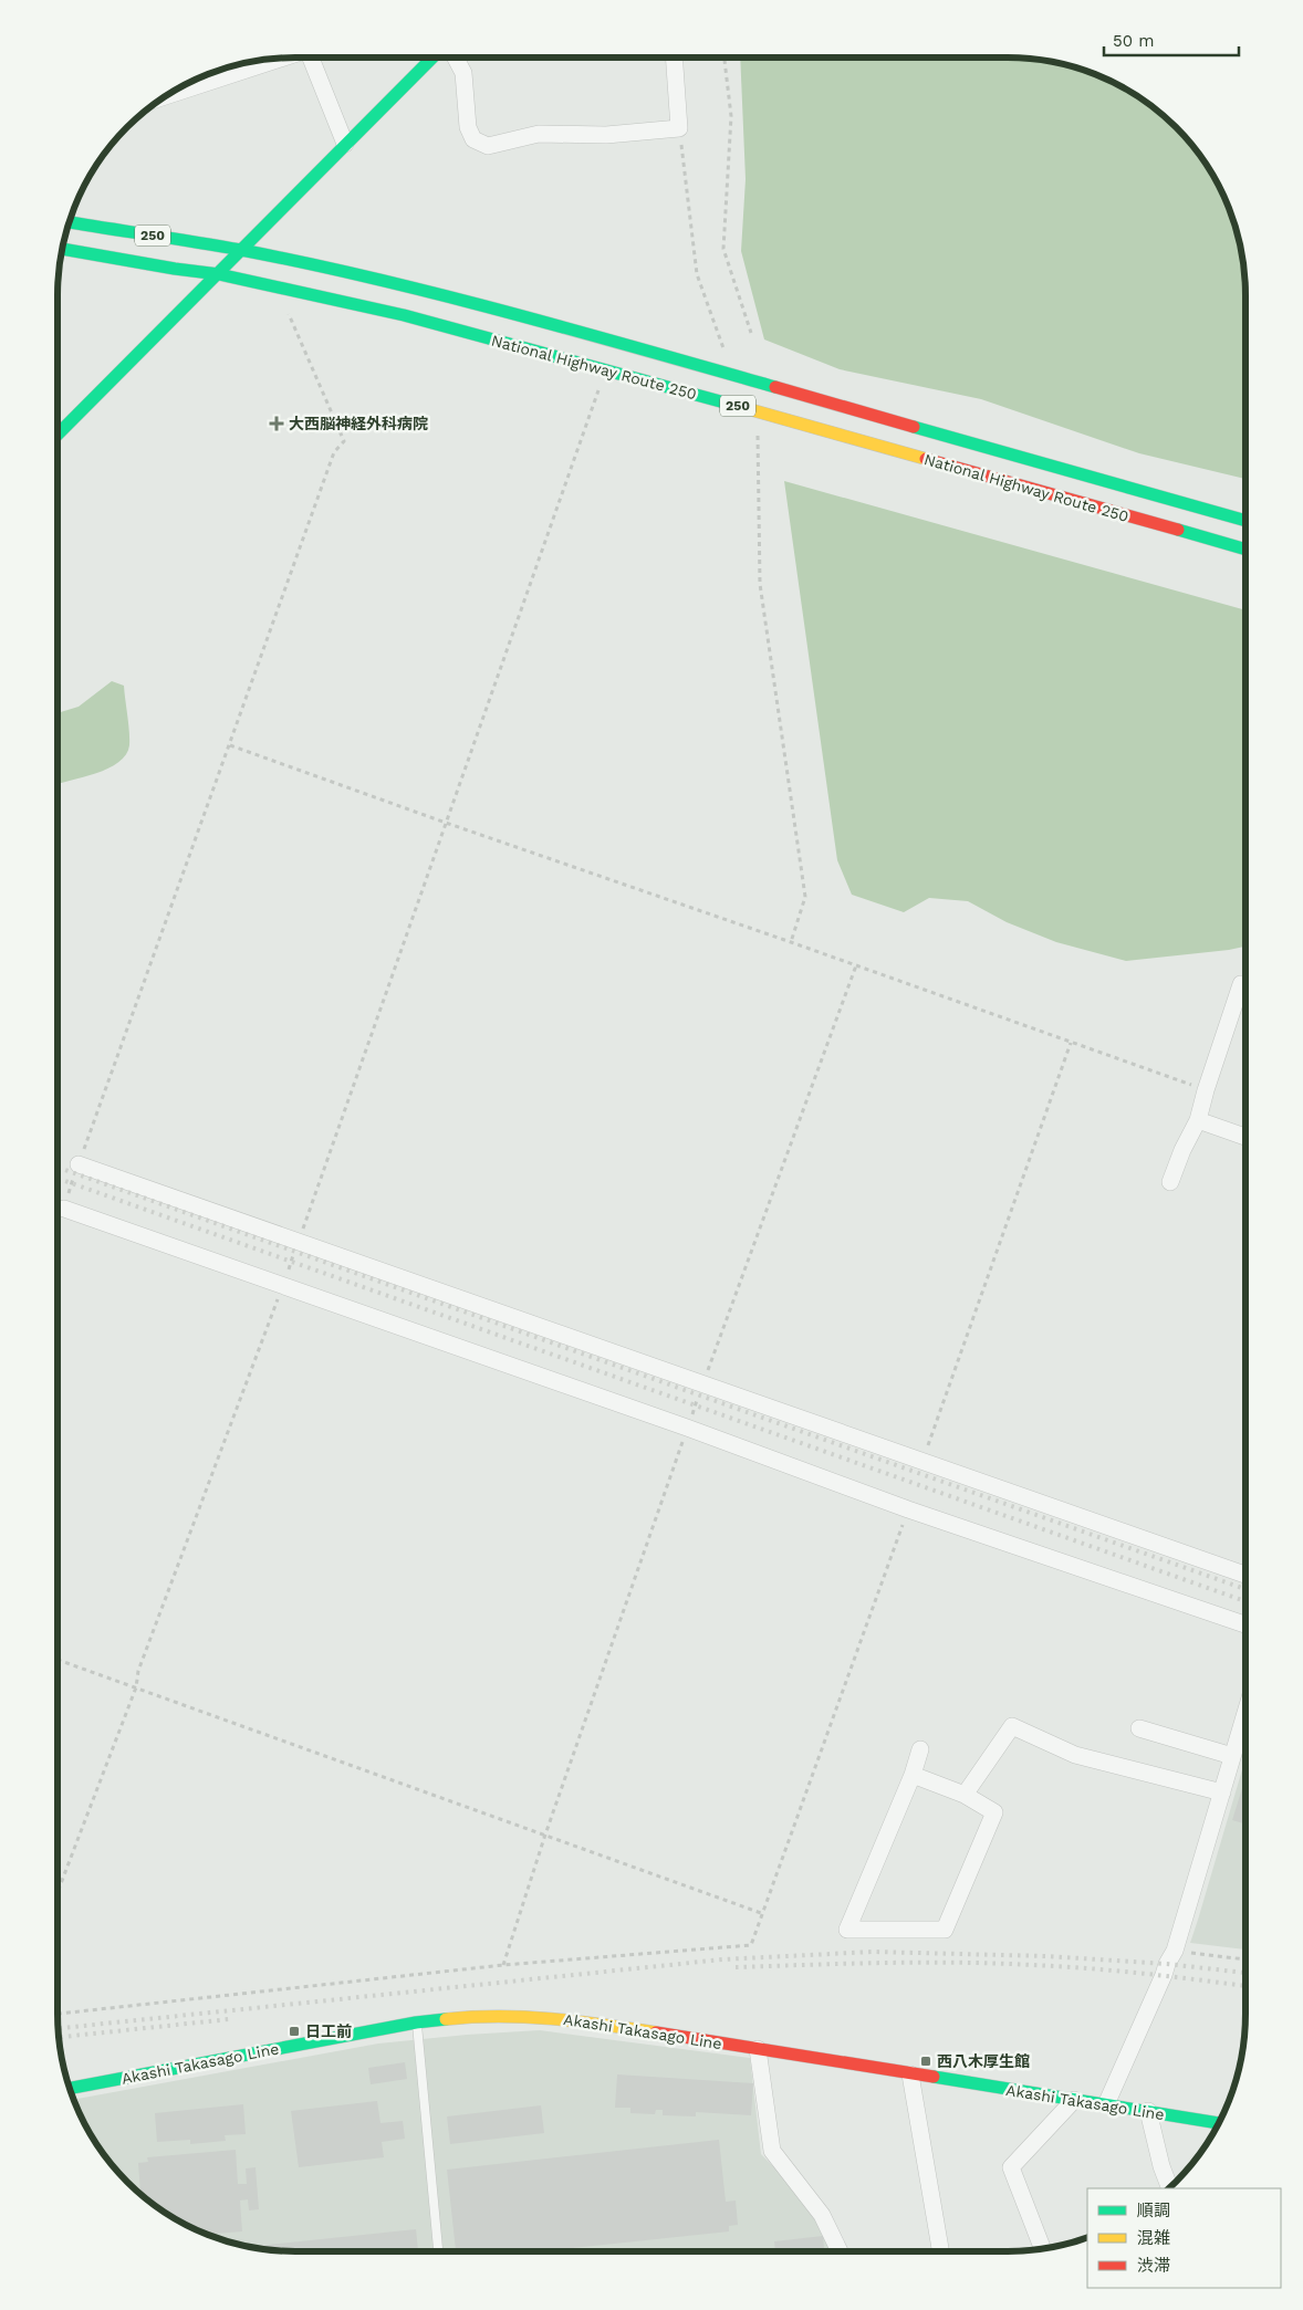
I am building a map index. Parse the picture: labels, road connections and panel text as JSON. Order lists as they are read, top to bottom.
{
  "streets": {
    "main road": ["250", "National Highway Route 250", "Akashi Takasago Line"]
  },
  "places": {
    "health": ["大西脳神経外科病院"],
    "transit": ["日工前", "西八木厚生館"]
  },
  "legend": ["順調", "混雑", "渋滞"],
  "scale_bar": "50 m"
}
